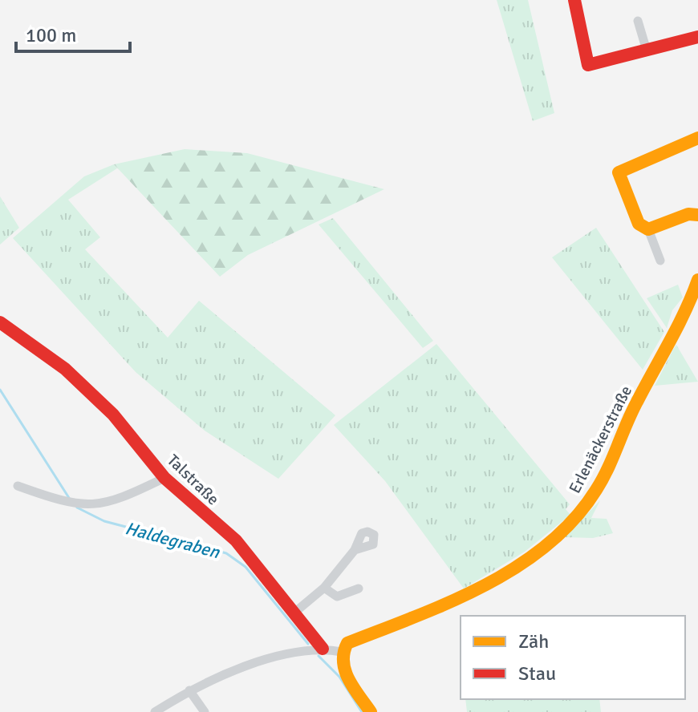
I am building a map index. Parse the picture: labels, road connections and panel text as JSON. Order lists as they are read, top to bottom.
{
  "streets": {
    "street": ["Erlenäckerstraße", "Talstraße"]
  },
  "water": ["Haldegraben"],
  "legend": ["Zäh", "Stau"],
  "scale_bar": "100 m"
}
